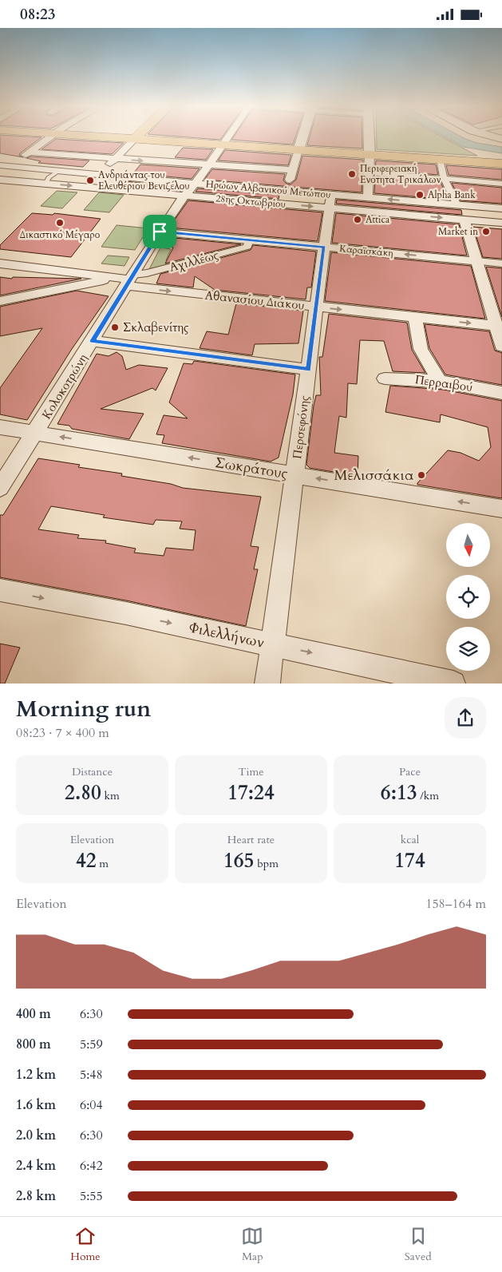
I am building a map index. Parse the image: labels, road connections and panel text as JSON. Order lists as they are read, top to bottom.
{
  "streets": {
    "street": [
      "Ηρώων Αλβανικού Μετώπου",
      "28ης Οκτωβρίου",
      "Καραϊσκάκη",
      "Αχιλλέως",
      "Αθανασίου Διάκου",
      "Περραιβού",
      "Κολοκοτρώνη",
      "Περσεφόνης",
      "Σωκράτους",
      "Φιλελλήνων"
    ]
  },
  "crossings": [
    ["Ηρώων Αλβανικού Μετώπου", "28ης Οκτωβρίου"],
    ["Ηρώων Αλβανικού Μετώπου", "Κολοκοτρώνη"],
    ["Ηρώων Αλβανικού Μετώπου", "Περσεφόνης"],
    ["28ης Οκτωβρίου", "Κολοκοτρώνη"],
    ["28ης Οκτωβρίου", "Περσεφόνης"],
    ["Καραϊσκάκη", "Αχιλλέως"],
    ["Καραϊσκάκη", "Κολοκοτρώνη"],
    ["Καραϊσκάκη", "Περσεφόνης"],
    ["Αχιλλέως", "Αθανασίου Διάκου"],
    ["Αχιλλέως", "Κολοκοτρώνη"],
    ["Αθανασίου Διάκου", "Κολοκοτρώνη"],
    ["Αθανασίου Διάκου", "Περσεφόνης"],
    ["Κολοκοτρώνη", "Σωκράτους"],
    ["Περσεφόνης", "Σωκράτους"],
    ["Περσεφόνης", "Φιλελλήνων"]
  ],
  "one_way": ["Φιλελλήνων"],
  "places": [
    "Περιφερειακή Ενότητα Τρικάλων",
    "Ανδριάντας του Ελευθέριου Βενιζέλου",
    "Alpha Bank",
    "Attica",
    "Δικαστικό Μέγαρο",
    "Market in",
    "Σκλαβενίτης",
    "Μελισσάκια"
  ],
  "north": "bottom",
  "page": {
    "status": "08:23",
    "heading": ["Morning run", "08:23 · 7 × 400 m"],
    "stats": [
      ["Distance", "2.80 km"],
      ["Time", "17:24"],
      ["Pace", "6:13 /km"],
      ["Elevation", "42 m"],
      ["Heart rate", "165 bpm"],
      ["kcal", "174"]
    ],
    "chart": ["Elevation", "158–164 m"],
    "list": [
      {
        "name": "400 m",
        "note": "6:30"
      },
      {
        "name": "800 m",
        "note": "5:59"
      },
      {
        "name": "1.2 km",
        "note": "5:48"
      },
      {
        "name": "1.6 km",
        "note": "6:04"
      },
      {
        "name": "2.0 km",
        "note": "6:30"
      },
      {
        "name": "2.4 km",
        "note": "6:42"
      },
      {
        "name": "2.8 km",
        "note": "5:55"
      }
    ],
    "tabs": ["Home", "Map", "Saved"]
  }
}
